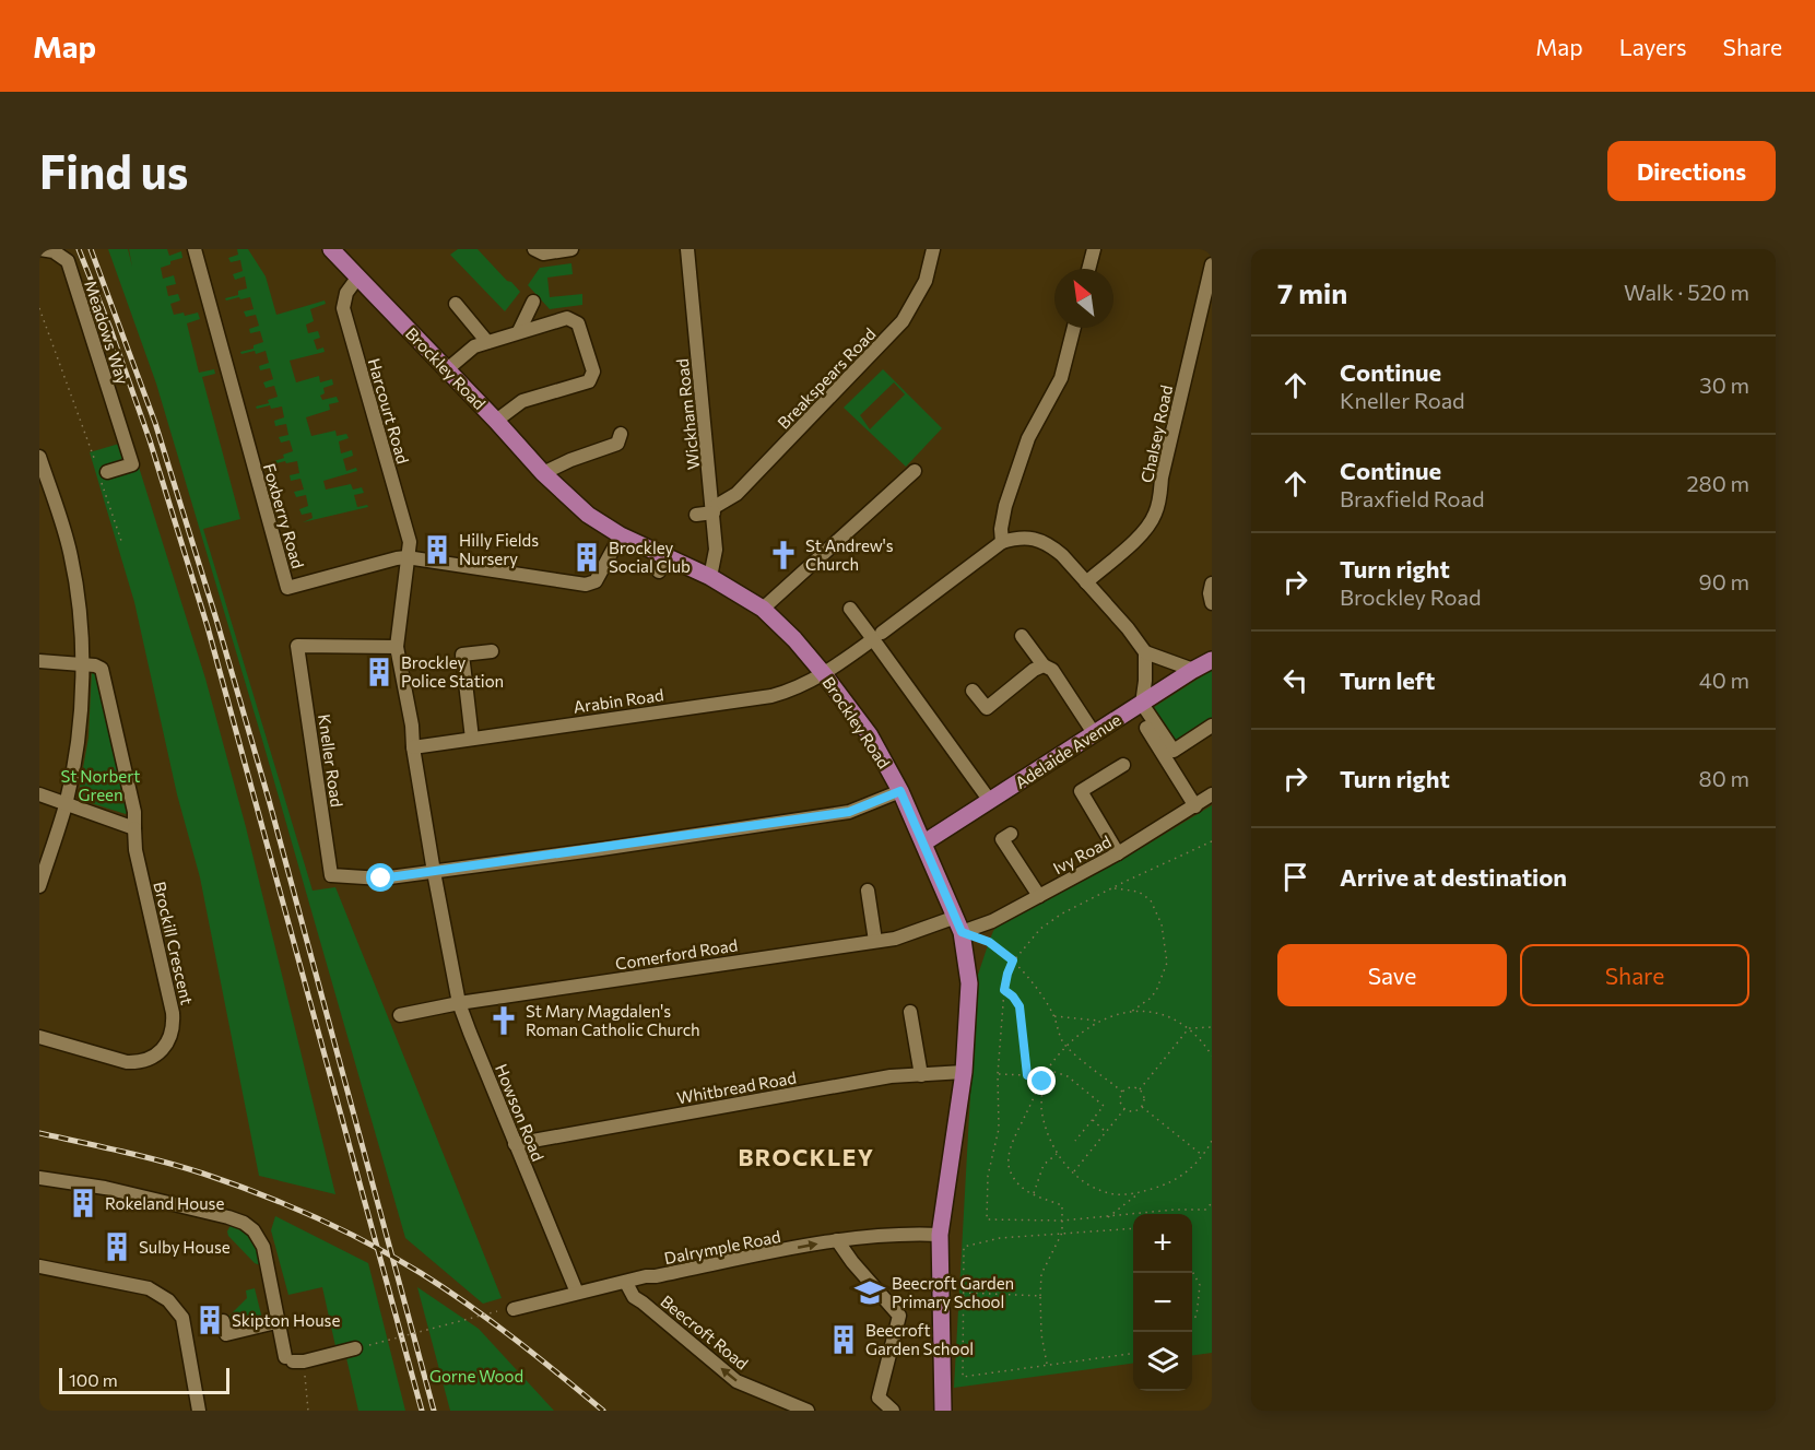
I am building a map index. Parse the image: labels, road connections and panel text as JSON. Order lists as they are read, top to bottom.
{
  "streets": {
    "main road": ["Brockley Road", "Adelaide Avenue"],
    "street": [
      "Meadows Way",
      "Breakspears Road",
      "Harcourt Road",
      "Wickham Road",
      "Chalsey Road",
      "Foxberry Road",
      "Arabin Road",
      "Kneller Road",
      "Ivy Road",
      "Brockill Crescent",
      "Comerford Road",
      "Whitbread Road",
      "Howson Road",
      "Dalrymple Road",
      "Beecroft Road"
    ]
  },
  "crossings": [
    ["Brockley Road", "Harcourt Road"],
    ["Brockley Road", "Wickham Road"],
    ["Brockley Road", "Foxberry Road"],
    ["Brockley Road", "Arabin Road"],
    ["Brockley Road", "Adelaide Avenue"],
    ["Brockley Road", "Ivy Road"],
    ["Brockley Road", "Comerford Road"],
    ["Brockley Road", "Whitbread Road"],
    ["Brockley Road", "Dalrymple Road"],
    ["Breakspears Road", "Wickham Road"],
    ["Harcourt Road", "Foxberry Road"],
    ["Harcourt Road", "Howson Road"],
    ["Foxberry Road", "Howson Road"],
    ["Arabin Road", "Howson Road"],
    ["Kneller Road", "Howson Road"],
    ["Ivy Road", "Comerford Road"],
    ["Comerford Road", "Howson Road"],
    ["Whitbread Road", "Howson Road"],
    ["Howson Road", "Dalrymple Road"],
    ["Dalrymple Road", "Beecroft Road"]
  ],
  "one_way": ["Dalrymple Road", "Beecroft Road"],
  "districts": ["BROCKLEY"],
  "parks": ["St Norbert Green", "Gorne Wood"],
  "places": {
    "building": [
      "Hilly Fields Nursery",
      "Brockley Social Club",
      "Brockley Police Station",
      "Rokeland House",
      "Sulby House",
      "Skipton House",
      "Beecroft Garden School"
    ],
    "church": ["St Andrew's Church", "St Mary Magdalen's Roman Catholic Church"],
    "school or university": ["Beecroft Garden Primary School"]
  },
  "scale_bar": "100 m",
  "north": "top left",
  "page": {
    "header": "Map",
    "nav": ["Map", "Layers", "Share"],
    "buttons": [
      "Directions",
      ["Save", "Share"]
    ],
    "title": "Find us",
    "heading": ["7 min", "Walk · 520 m"],
    "list": [
      ["Continue", "Kneller Road", "30 m"],
      ["Continue", "Braxfield Road", "280 m"],
      ["Turn right", "Brockley Road", "90 m"],
      ["Turn left", "40 m"],
      ["Turn right", "80 m"],
      "Arrive at destination"
    ],
    "map_buttons": ["+", "−"],
    "scale": "100 m"
  }
}
